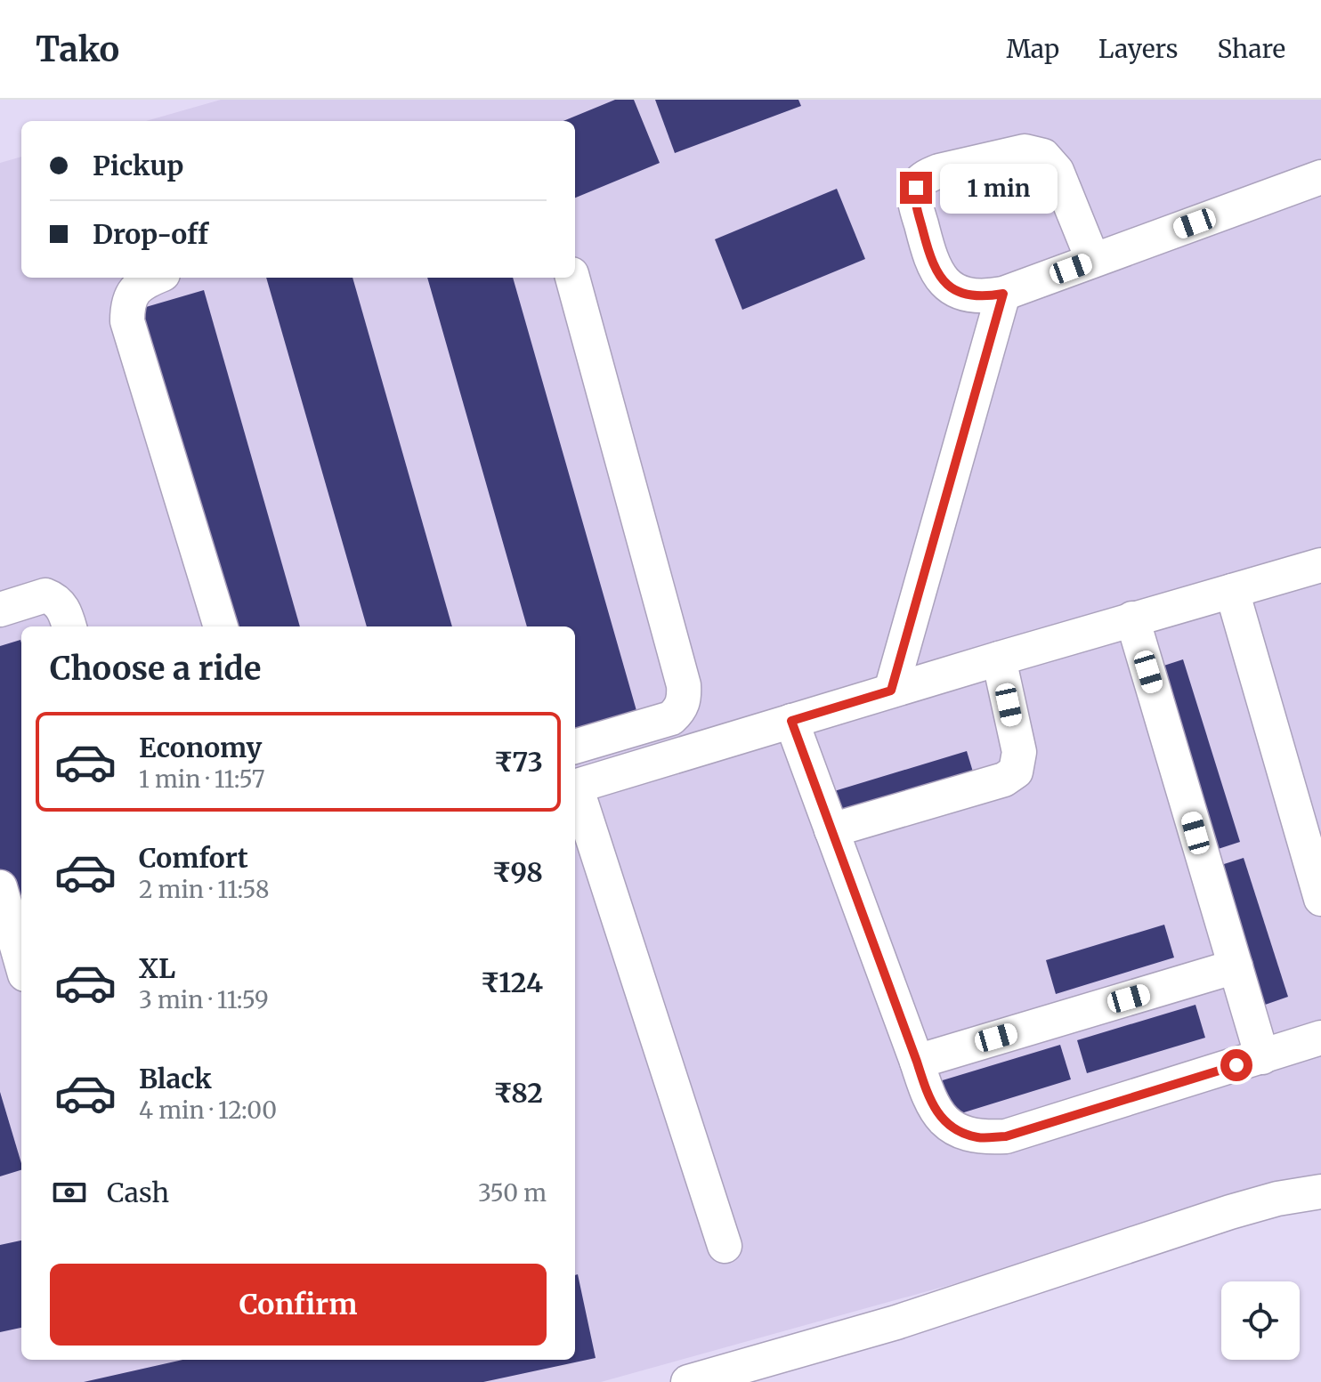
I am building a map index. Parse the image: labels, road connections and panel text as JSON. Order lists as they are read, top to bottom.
{
  "page": {
    "header": "Tako",
    "nav": ["Map", "Layers", "Share"],
    "banner": ["Pickup", "Drop-off"],
    "bubble": "1 min",
    "heading": "Choose a ride",
    "list": [
      {
        "name": "Economy",
        "note": "1 min · 11:57",
        "value": "₹73"
      },
      {
        "name": "Comfort",
        "note": "2 min · 11:58",
        "value": "₹98"
      },
      {
        "name": "XL",
        "note": "3 min · 11:59",
        "value": "₹124"
      },
      {
        "name": "Black",
        "note": "4 min · 12:00",
        "value": "₹82"
      }
    ],
    "pay": ["Cash", "350 m"],
    "buttons": "Confirm"
  }
}
